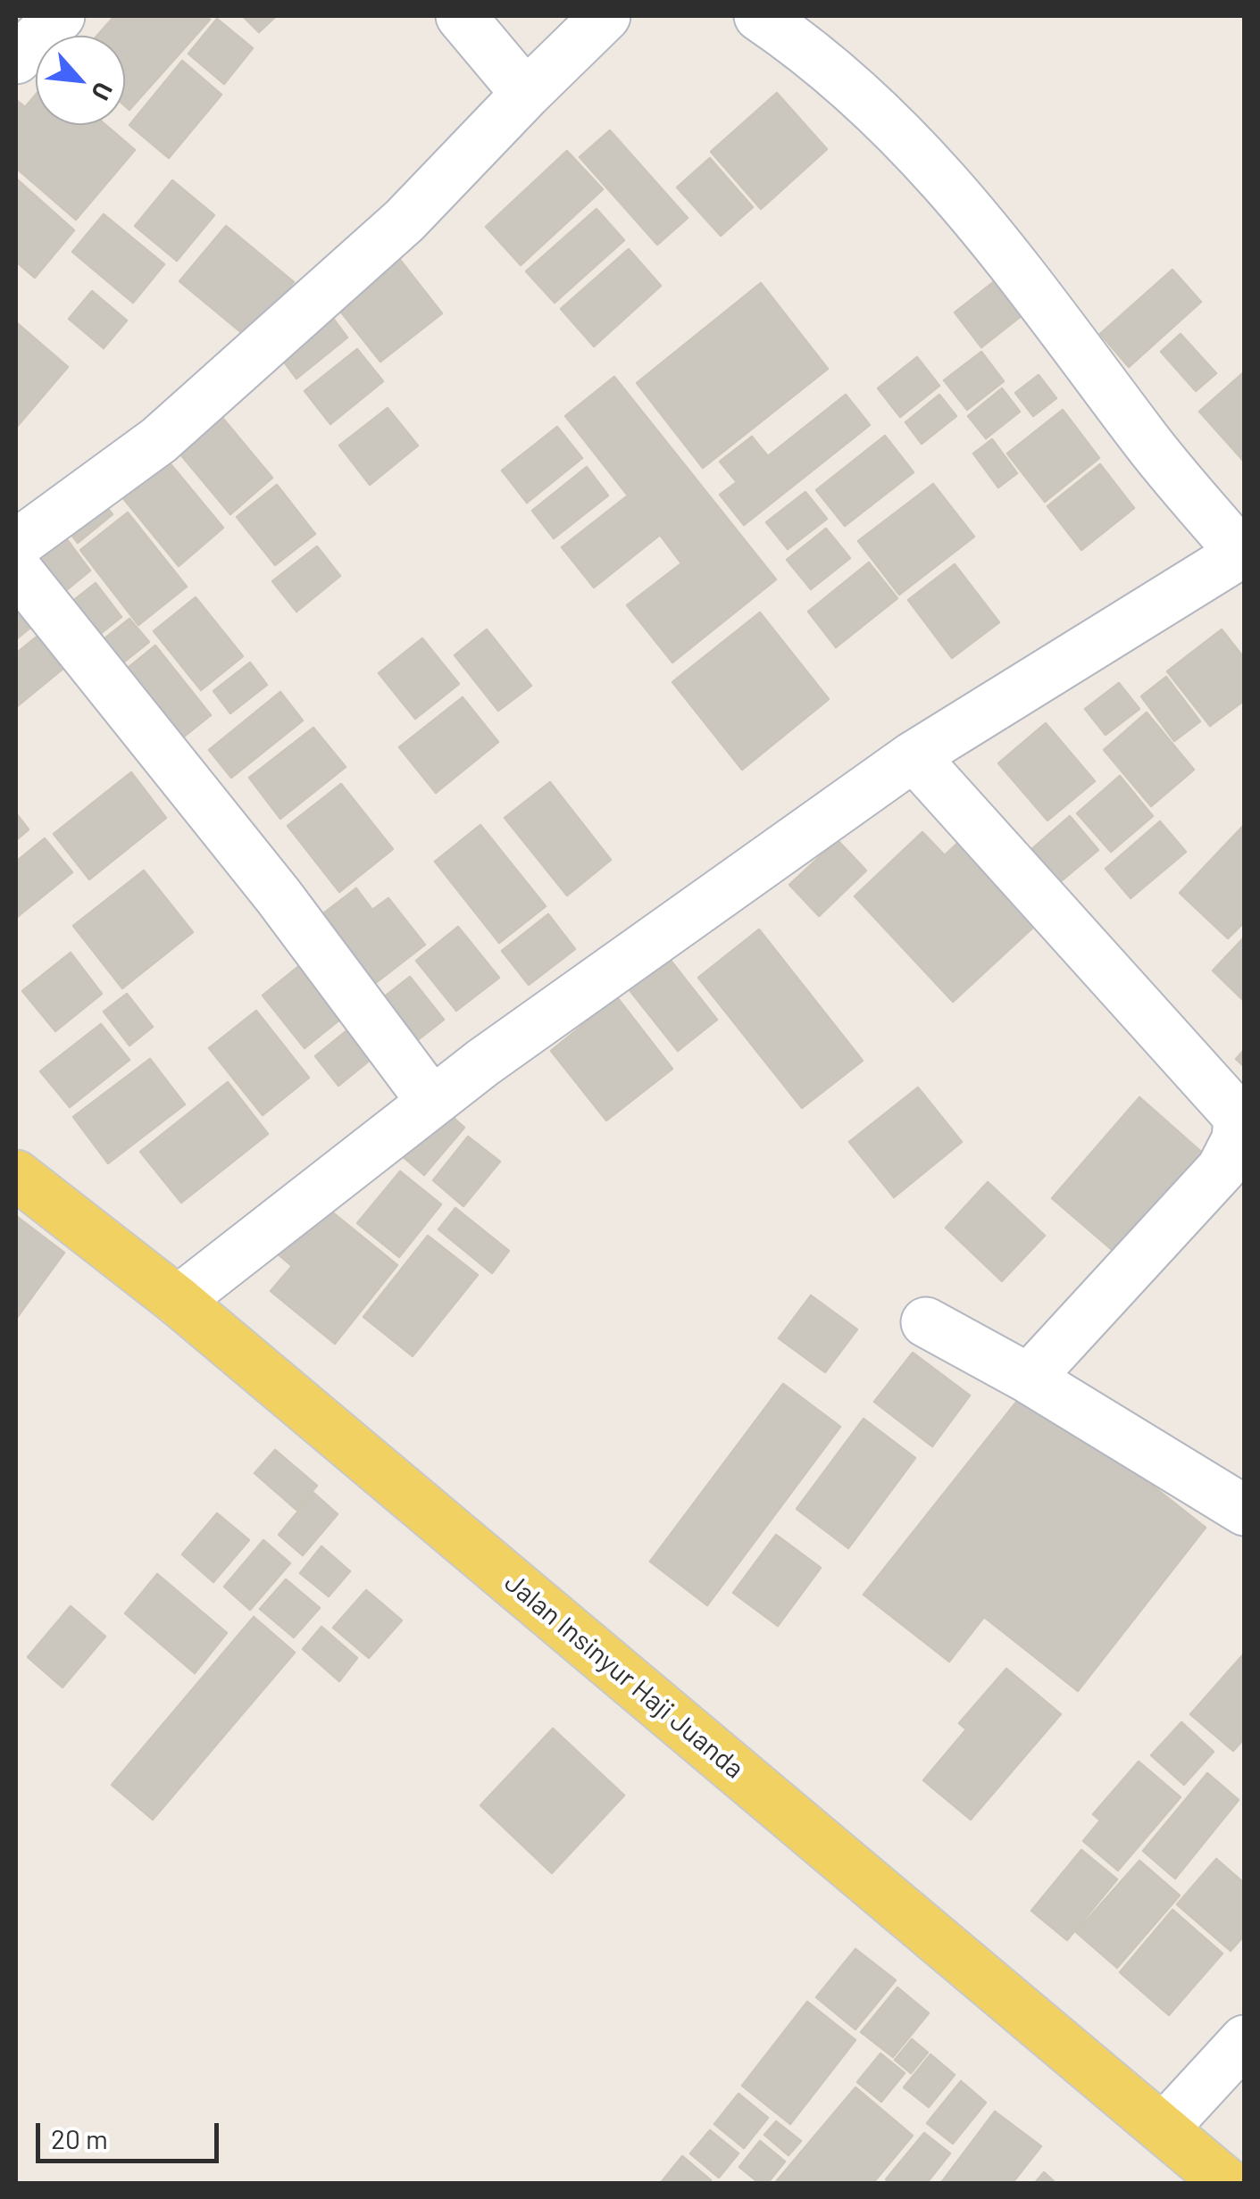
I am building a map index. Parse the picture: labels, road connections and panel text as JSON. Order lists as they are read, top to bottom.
{
  "streets": {
    "main road": ["Jalan Insinyur Haji Juanda"]
  },
  "scale_bar": "20 m",
  "north": "bottom right"
}
